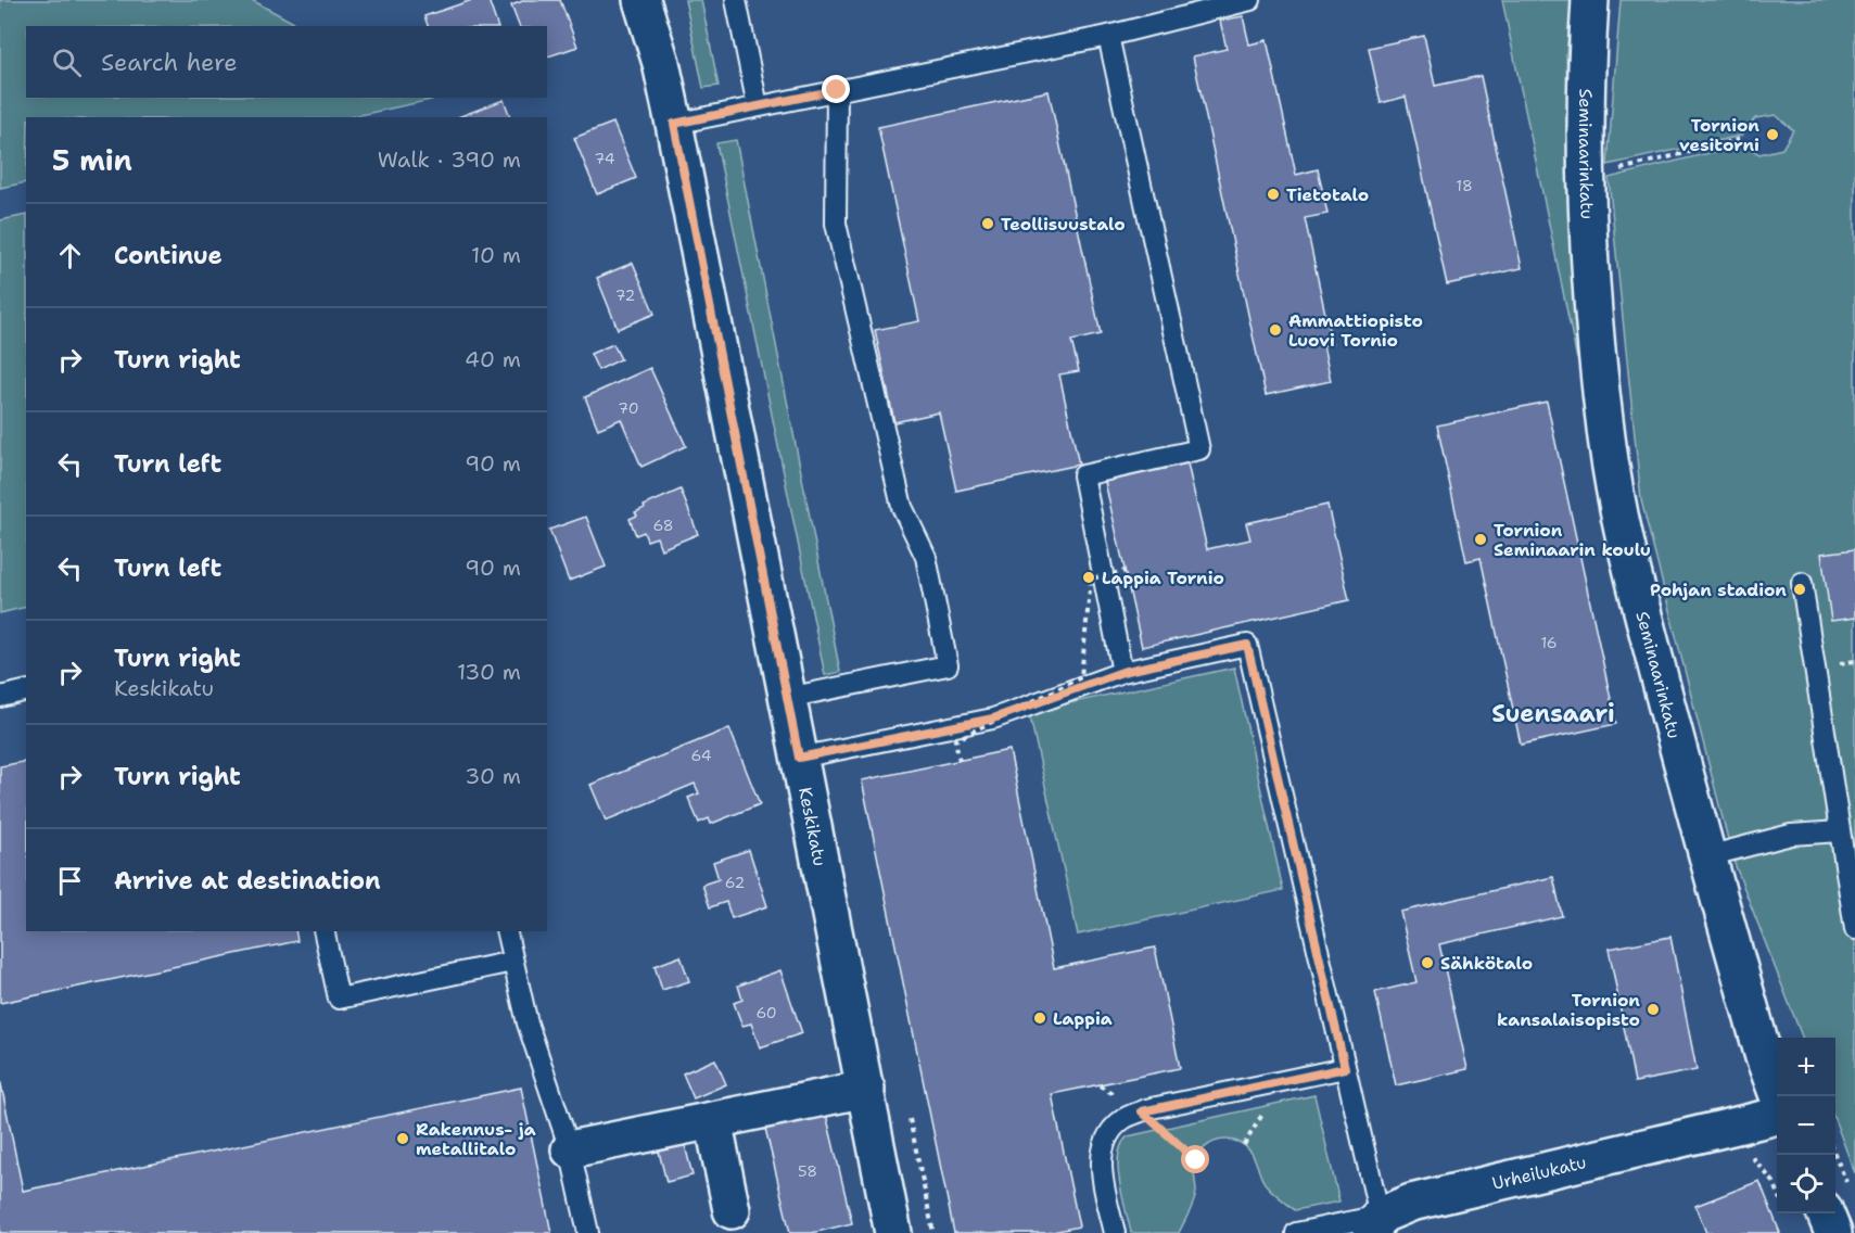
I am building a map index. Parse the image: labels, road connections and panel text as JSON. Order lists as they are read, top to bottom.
{
  "streets": {
    "street": ["Seminaarinkatu", "Keskikatu", "Urheilukatu"]
  },
  "districts": ["Suensaari"],
  "places": [
    "Tornion vesitorni",
    "Tietotalo",
    "Teollisuustalo",
    "Ammattiopisto Luovi Tornio",
    "Tornion Seminaarin koulu",
    "Lappia Tornio",
    "Pohjan stadion",
    "Sähkötalo",
    "Tornion kansalaisopisto",
    "Lappia",
    "Rakennus- ja metallitalo"
  ],
  "house_numbers": [
    "74",
    "18",
    "72",
    "70",
    "68",
    "16",
    "64",
    "62",
    "60",
    "58"
  ],
  "page": {
    "search": "Search here",
    "heading": ["5 min", "Walk · 390 m"],
    "list": [
      ["Continue", "10 m"],
      ["Turn right", "40 m"],
      ["Turn left", "90 m"],
      ["Turn left", "90 m"],
      ["Turn right", "Keskikatu", "130 m"],
      ["Turn right", "30 m"],
      "Arrive at destination"
    ],
    "map_buttons": ["+", "−"]
  }
}
